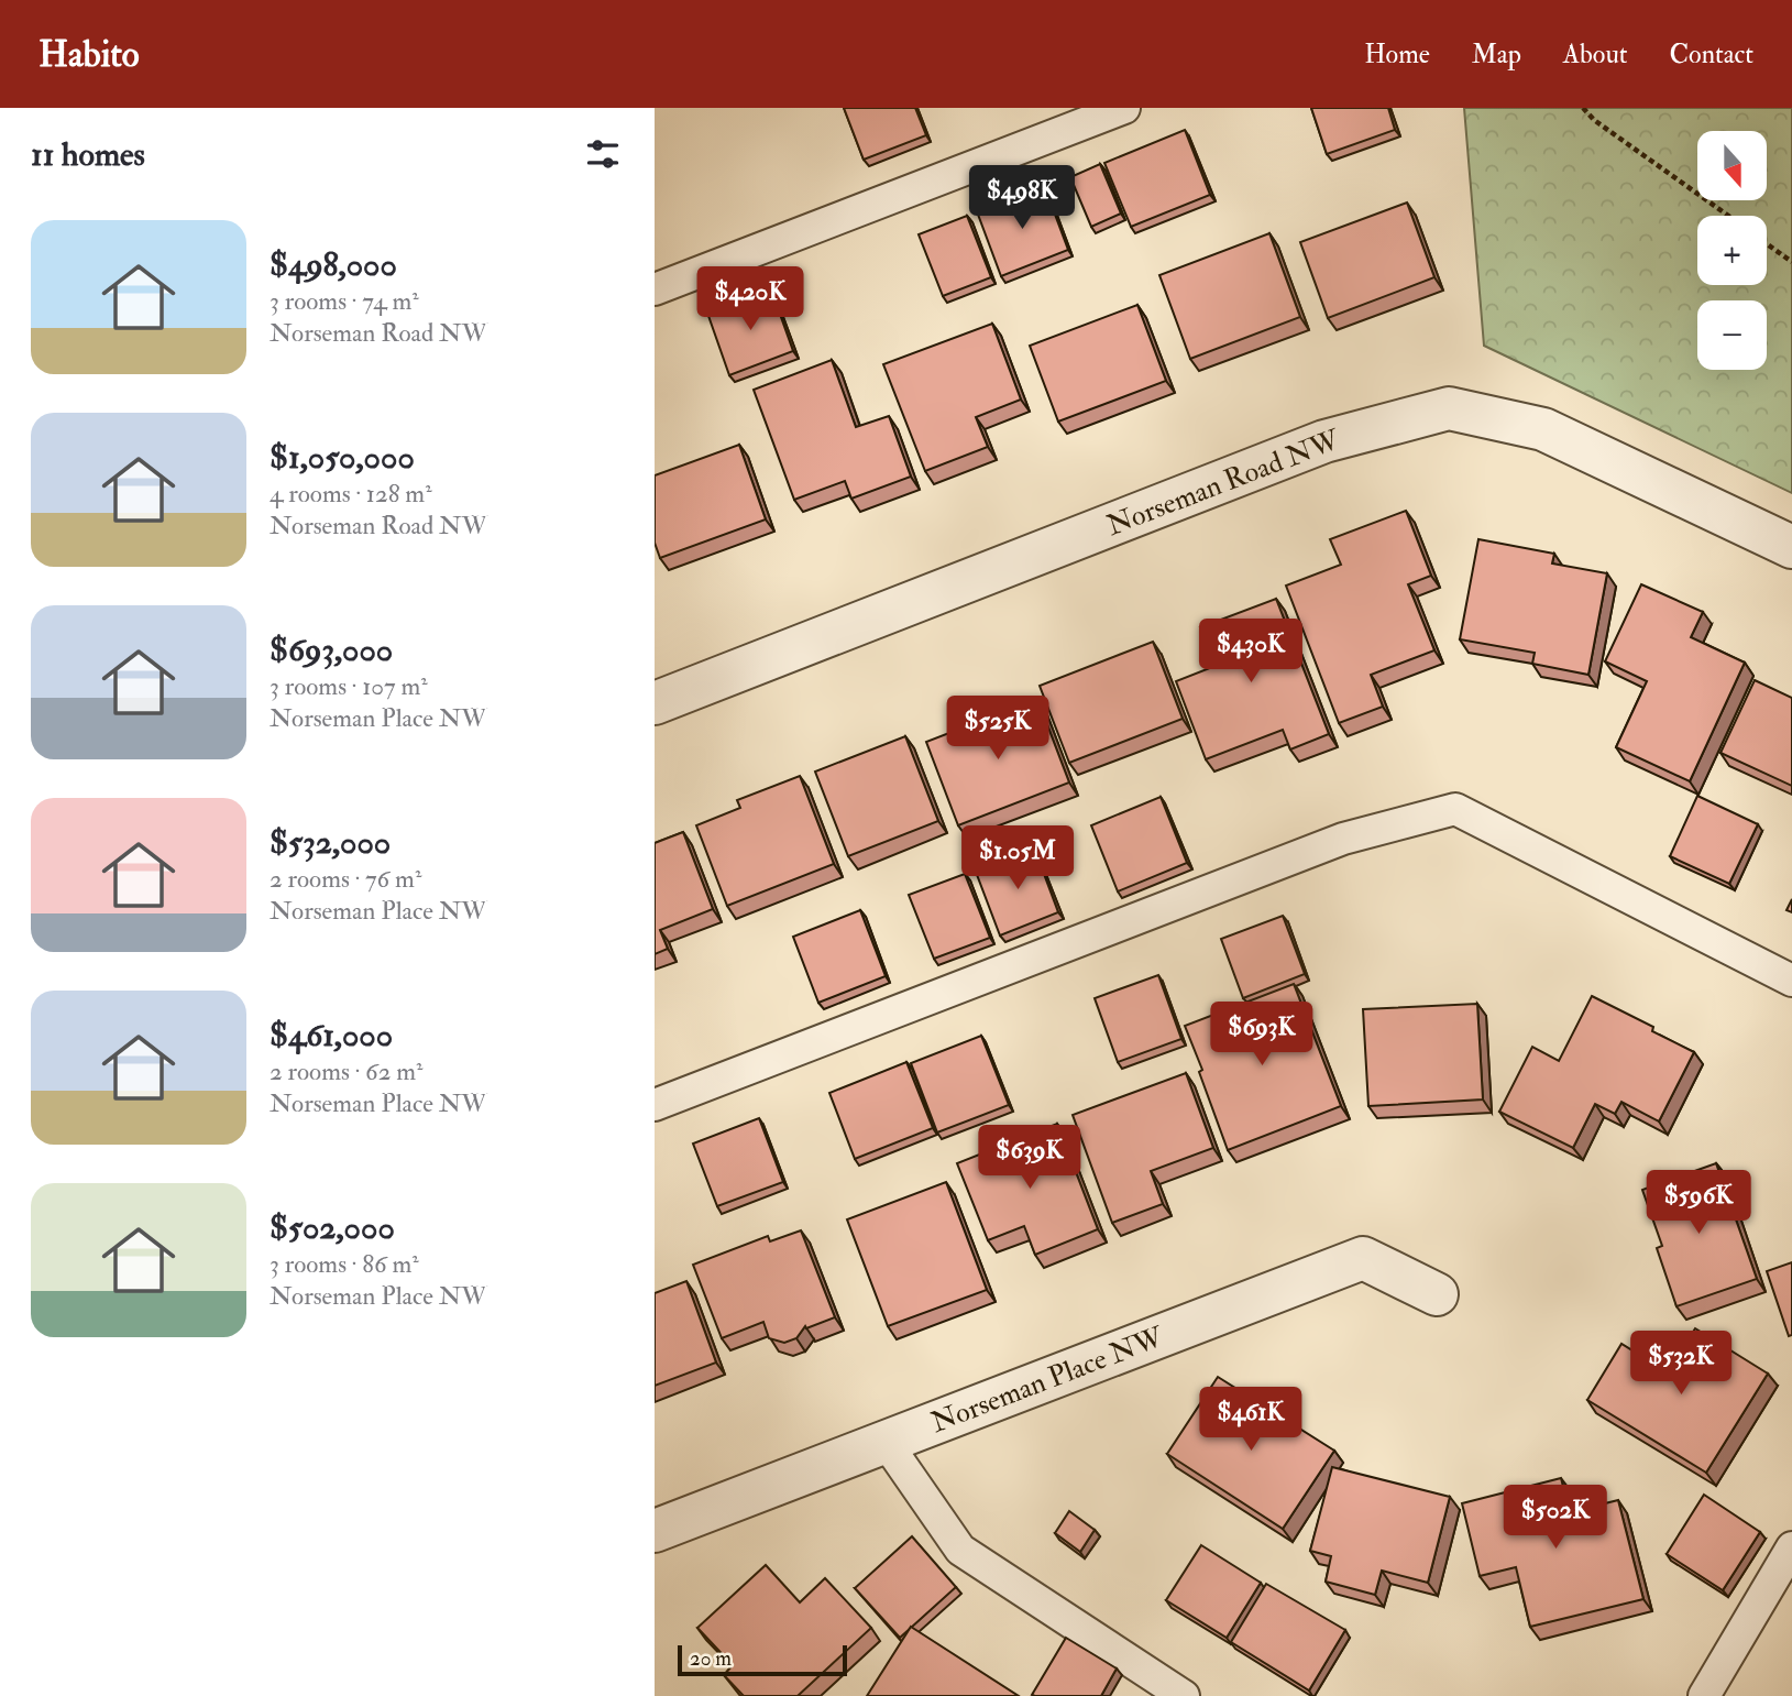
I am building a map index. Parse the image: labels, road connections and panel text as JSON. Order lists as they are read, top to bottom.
{
  "streets": {
    "street": ["Norseman Road NW", "Norseman Place NW"]
  },
  "scale_bar": "20 m",
  "north": "bottom",
  "page": {
    "header": "Habito",
    "nav": [
      "Home",
      "Map",
      "About",
      "Contact"
    ],
    "heading": "11 homes",
    "map_buttons": ["+", "−"],
    "price": [
      "$498K",
      "$420K",
      "$430K",
      "$525K",
      "$1.05M",
      "$693K",
      "$639K",
      "$596K",
      "$532K",
      "$461K",
      "$502K"
    ],
    "list": [
      {
        "name": "$498,000",
        "note": "3 rooms · 74 m² · Norseman Road NW"
      },
      {
        "name": "$1,050,000",
        "note": "4 rooms · 128 m² · Norseman Road NW"
      },
      {
        "name": "$693,000",
        "note": "3 rooms · 107 m² · Norseman Place NW"
      },
      {
        "name": "$532,000",
        "note": "2 rooms · 76 m² · Norseman Place NW"
      },
      {
        "name": "$461,000",
        "note": "2 rooms · 62 m² · Norseman Place NW"
      },
      {
        "name": "$502,000",
        "note": "3 rooms · 86 m² · Norseman Place NW"
      }
    ],
    "scale": "20 m"
  }
}
